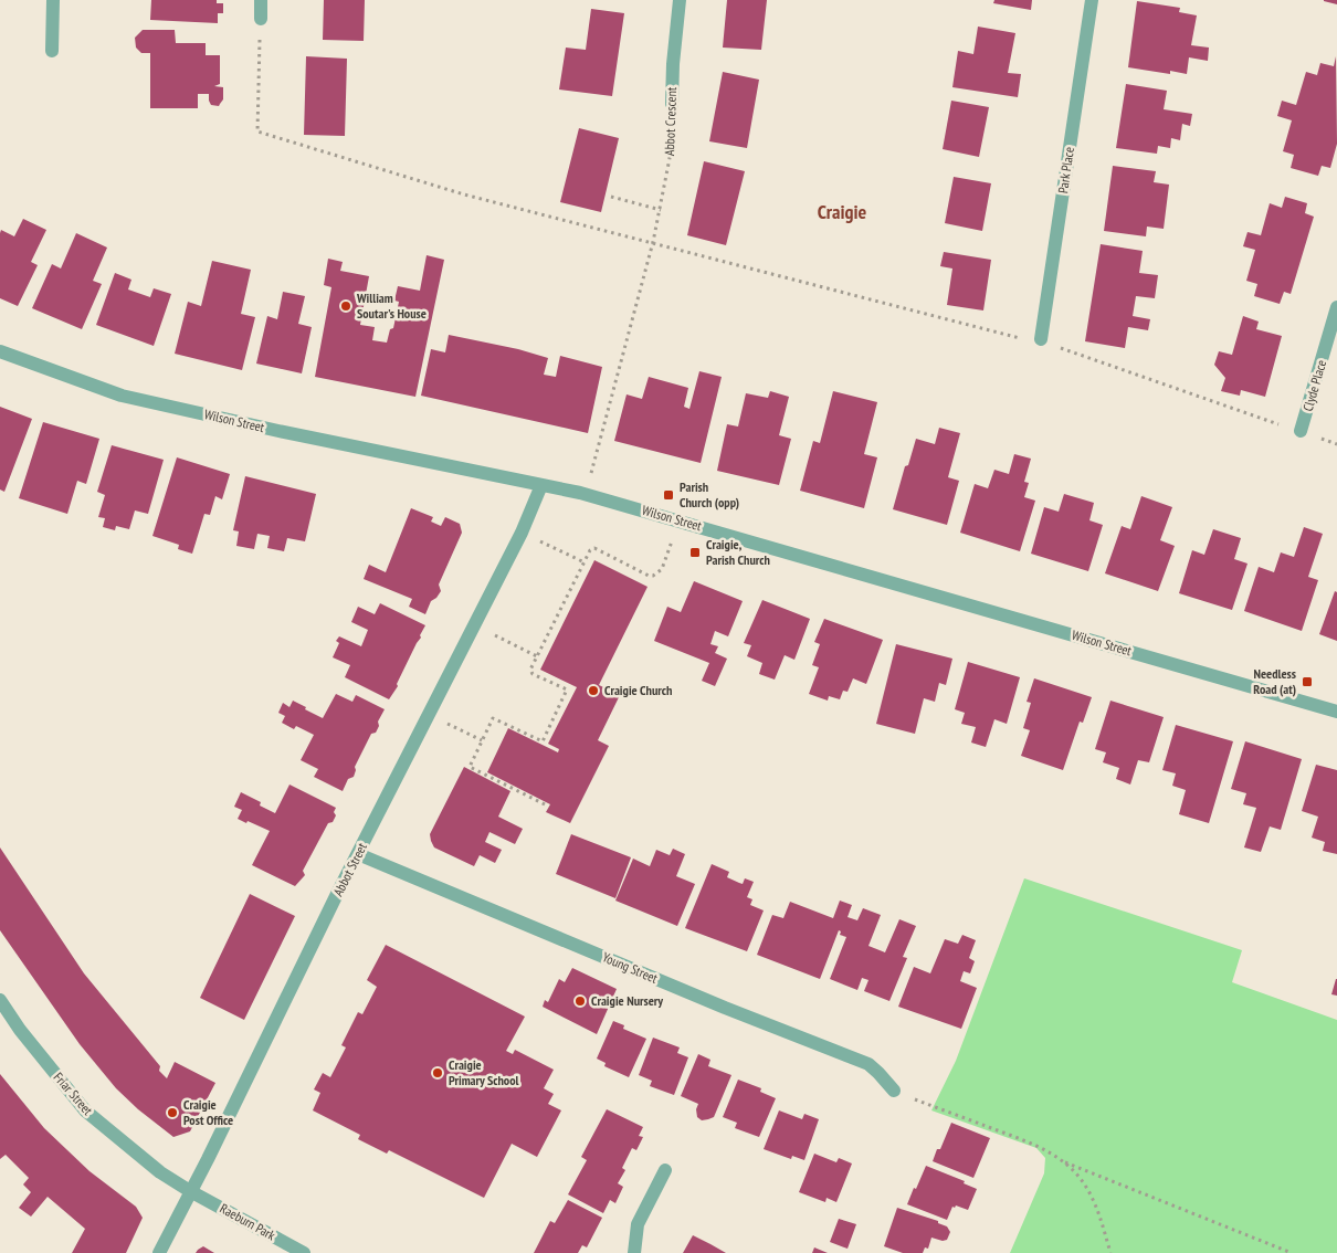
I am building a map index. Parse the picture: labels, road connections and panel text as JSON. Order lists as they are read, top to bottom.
{
  "streets": {
    "street": [
      "Abbot Crescent",
      "Park Place",
      "Clyde Place",
      "Wilson Street",
      "Abbot Street",
      "Young Street",
      "Friar Street",
      "Raeburn Park"
    ]
  },
  "crossings": [
    ["Abbot Crescent", "Wilson Street"],
    ["Wilson Street", "Abbot Street"],
    ["Abbot Street", "Young Street"],
    ["Abbot Street", "Friar Street"],
    ["Abbot Street", "Raeburn Park"],
    ["Friar Street", "Raeburn Park"]
  ],
  "districts": ["Craigie"],
  "places": {
    "other": [
      "William Soutar's House",
      "Craigie Church",
      "Craigie Nursery",
      "Craigie Primary School",
      "Craigie Post Office"
    ],
    "transit": ["Parish Church (opp)", "Craigie, Parish Church", "Needless Road (at)"]
  }
}
